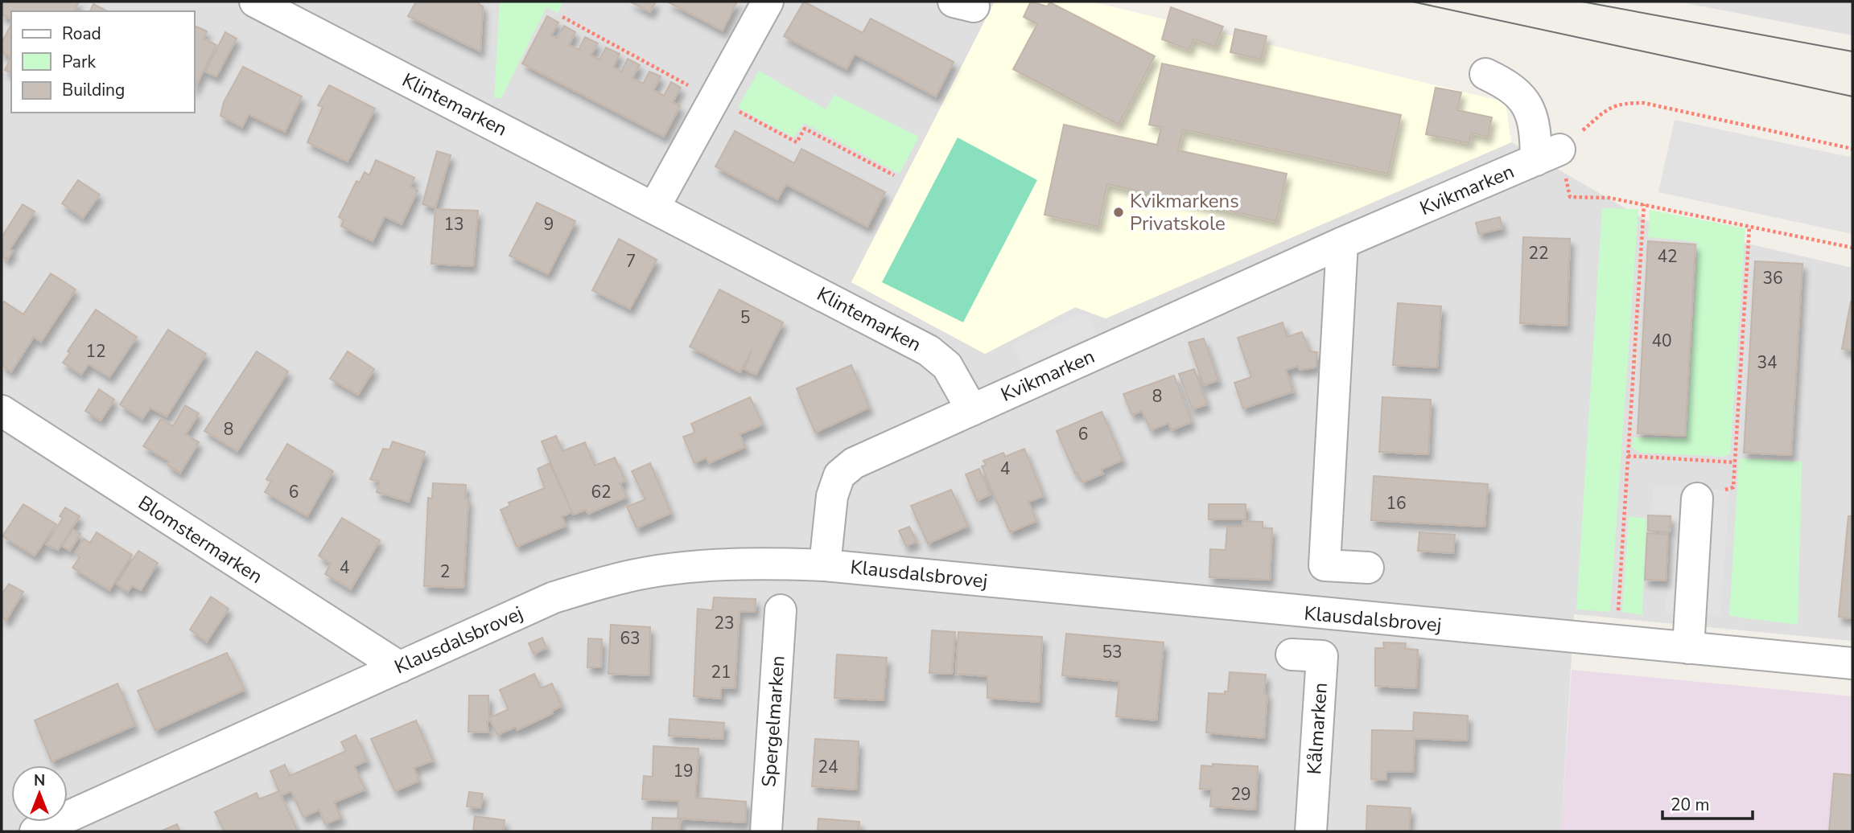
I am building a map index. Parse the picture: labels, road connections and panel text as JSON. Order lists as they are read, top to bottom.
{
  "streets": {
    "street": [
      "Klintemarken",
      "Kvikmarken",
      "Blomstermarken",
      "Klausdalsbrovej",
      "Spergelmarken",
      "Kålmarken"
    ]
  },
  "crossings": [
    ["Klintemarken", "Kvikmarken"],
    ["Kvikmarken", "Klausdalsbrovej"],
    ["Blomstermarken", "Klausdalsbrovej"]
  ],
  "places": ["Kvikmarkens Privatskole"],
  "house_numbers": [
    "13",
    "9",
    "22",
    "42",
    "7",
    "36",
    "5",
    "40",
    "12",
    "34",
    "8",
    "8",
    "6",
    "4",
    "6",
    "62",
    "16",
    "4",
    "2",
    "23",
    "63",
    "53",
    "21",
    "24",
    "19",
    "29"
  ],
  "legend": ["Road", "Park", "Building"],
  "scale_bar": "20 m",
  "north": "top"
}
